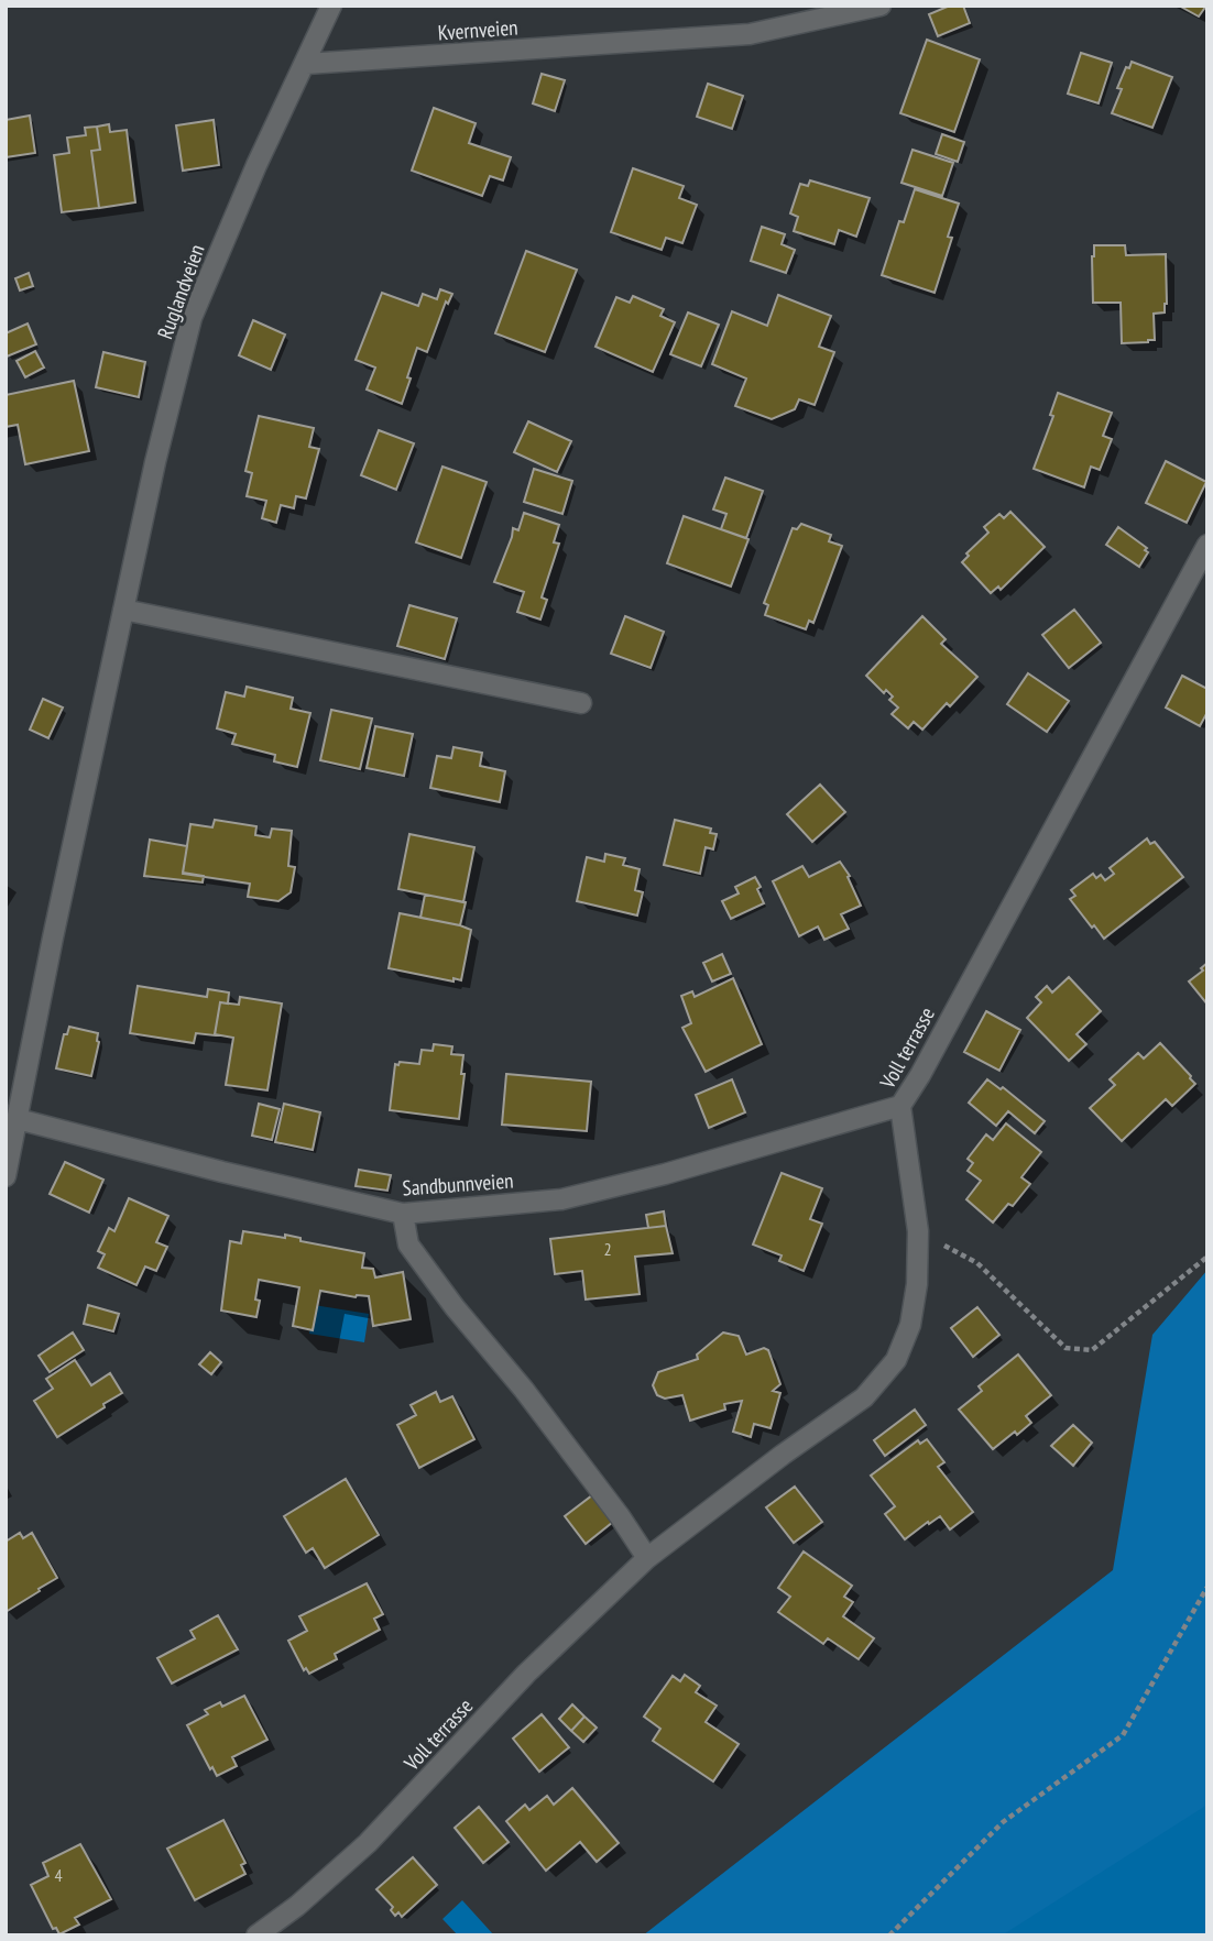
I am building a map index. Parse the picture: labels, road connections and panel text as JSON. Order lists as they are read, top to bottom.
{
  "streets": {
    "street": [
      "Kvernveien",
      "Ruglandveien",
      "Voll terrasse",
      "Sandbunnveien"
    ]
  },
  "crossings": [
    ["Kvernveien", "Ruglandveien"],
    ["Ruglandveien", "Sandbunnveien"],
    ["Voll terrasse", "Sandbunnveien"]
  ],
  "house_numbers": ["2", "4"]
}
